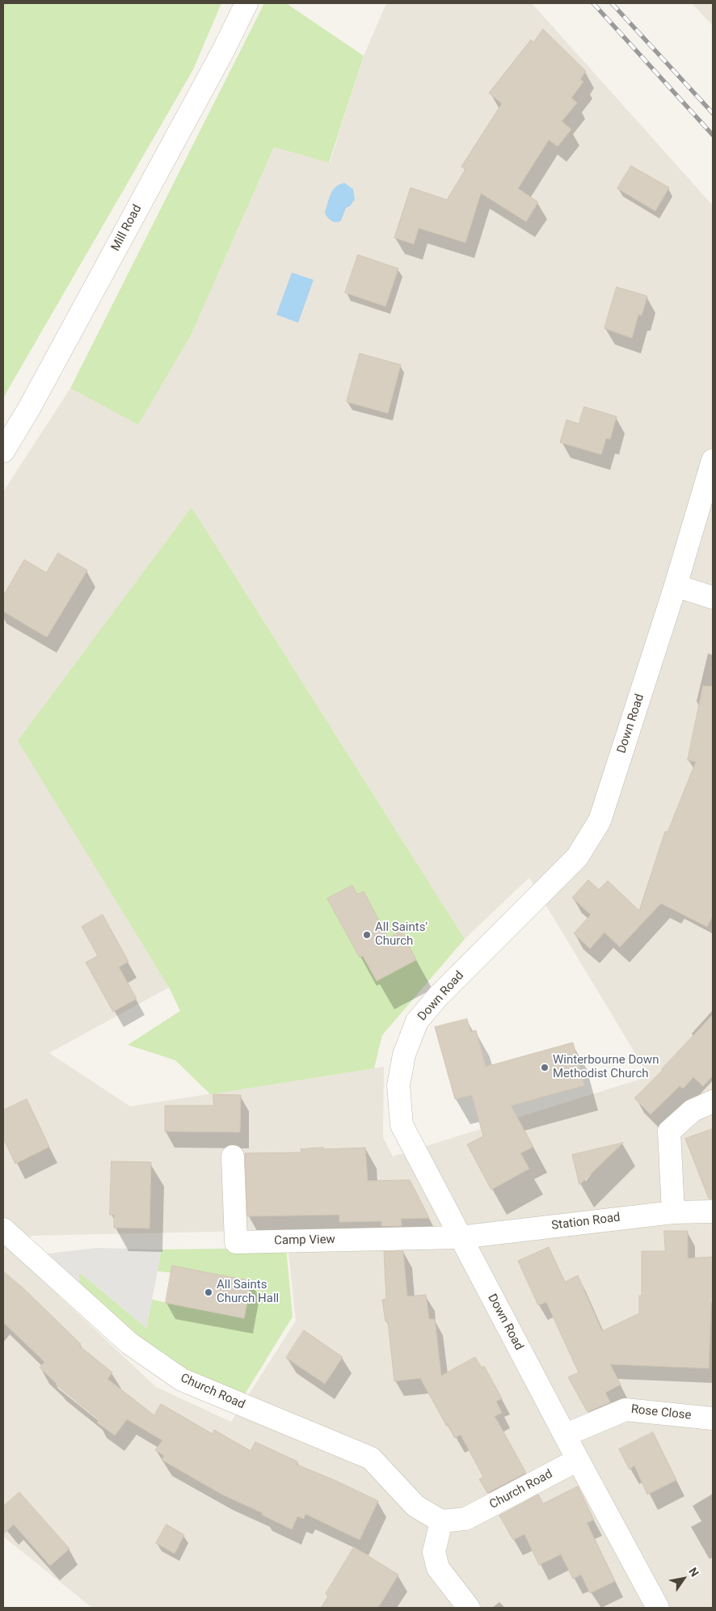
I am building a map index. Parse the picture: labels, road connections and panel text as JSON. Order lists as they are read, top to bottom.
{
  "streets": {
    "street": [
      "Mill Road",
      "Down Road",
      "Station Road",
      "Camp View",
      "Church Road",
      "Rose Close"
    ]
  },
  "crossings": [
    ["Down Road", "Station Road"],
    ["Down Road", "Camp View"],
    ["Down Road", "Church Road"],
    ["Down Road", "Rose Close"],
    ["Station Road", "Camp View"]
  ],
  "places": ["All Saints' Church", "Winterbourne Down Methodist Church", "All Saints Church Hall"],
  "north": "top right"
}
